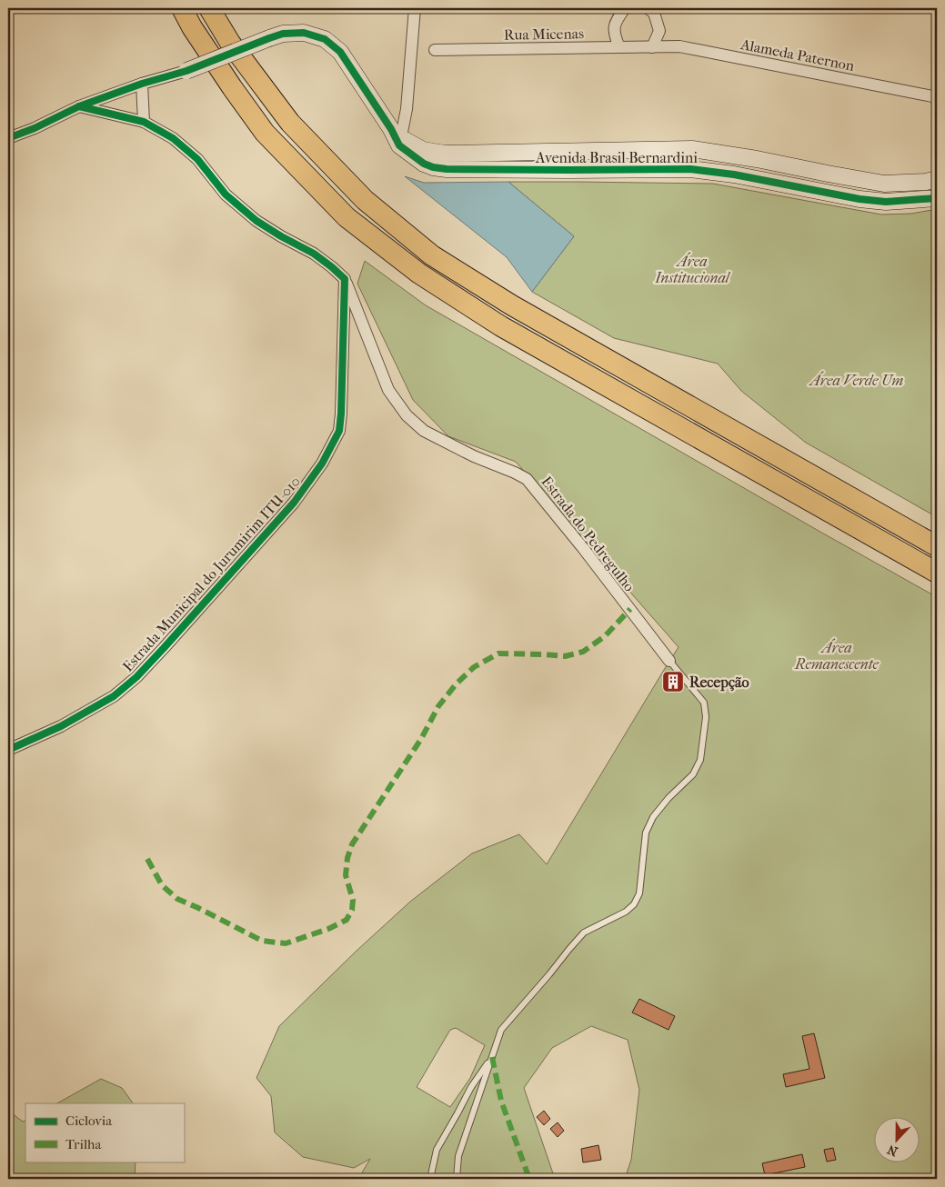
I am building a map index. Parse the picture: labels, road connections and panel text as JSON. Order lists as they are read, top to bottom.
{
  "streets": {
    "street": [
      "Rua Micenas",
      "Alameda Paternon",
      "Avenida Brasil Bernardini",
      "Estrada do Pedregulho",
      "Estrada Municipal do Jurumirim ITU-010"
    ]
  },
  "crossings": [
    ["Rua Micenas", "Alameda Paternon"],
    ["Estrada do Pedregulho", "Estrada Municipal do Jurumirim ITU-010"]
  ],
  "parks": ["Área Institucional", "Área Verde Um", "Área Remanescente"],
  "places": {
    "building": ["Recepção"]
  },
  "legend": ["Ciclovia", "Trilha"],
  "north": "bottom"
}
